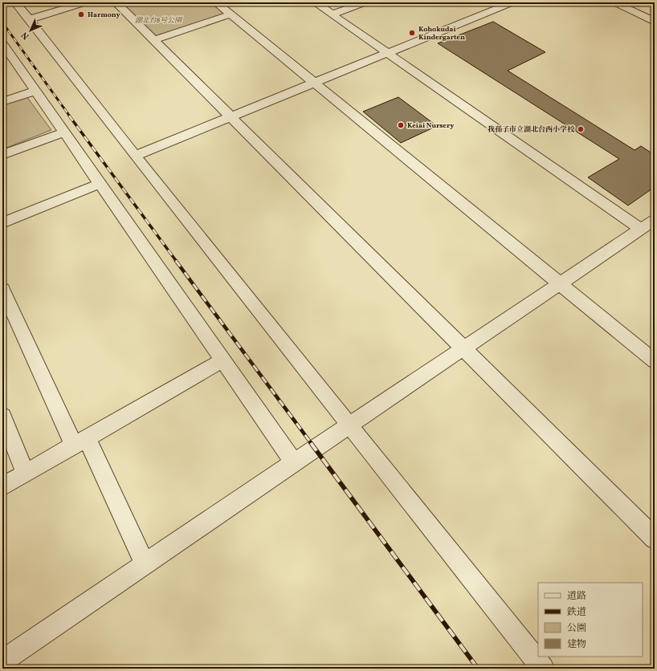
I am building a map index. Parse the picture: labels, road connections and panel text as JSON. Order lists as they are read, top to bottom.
{
  "parks": ["湖北台8号公園"],
  "places": [
    "Harmony",
    "Kohokudai Kindergarten",
    "Keiai Nursery",
    "我孫子市立湖北台西小学校"
  ],
  "legend": [
    "道路",
    "鉄道",
    "公園",
    "建物"
  ],
  "north": "bottom left"
}
